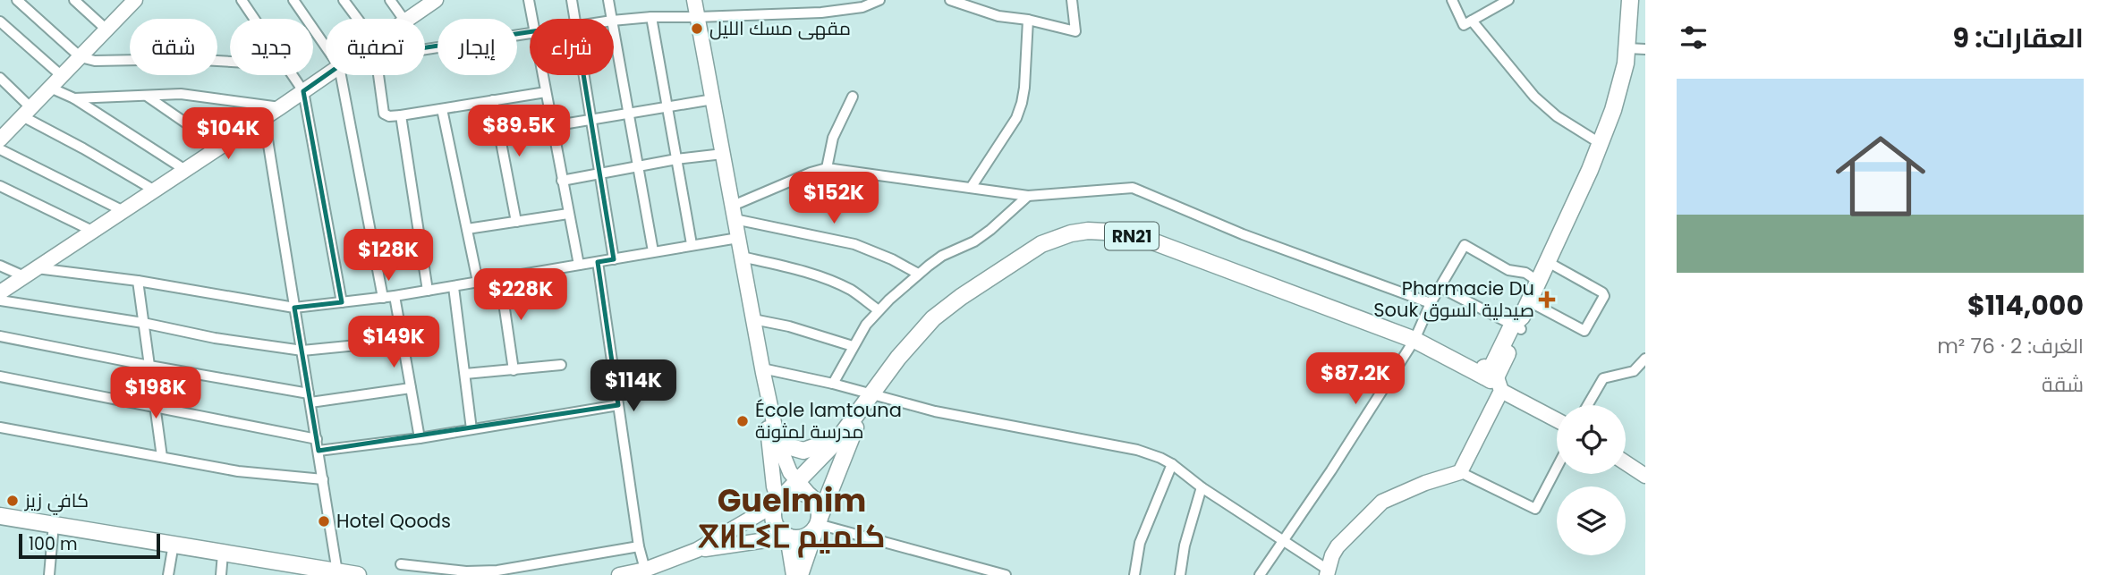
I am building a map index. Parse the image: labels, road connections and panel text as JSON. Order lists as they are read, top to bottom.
{
  "streets": {
    "main road": ["RN21"]
  },
  "districts": ["Guelmim ⴳⵍⵎⵉⵎ كلميم"],
  "places": {
    "other": [
      "مقهى مسك الليل",
      "École lamtouna مدرسة لمثونة",
      "كافي زيز",
      "Hotel Qoods"
    ],
    "health": ["Pharmacie Du Souk صيدلية السوق"]
  },
  "scale_bar": "100 m",
  "page": {
    "heading": "العقارات: 9",
    "chip": [
      "شراء",
      "إيجار",
      "تصفية",
      "جديد",
      "شقة"
    ],
    "list": [
      {
        "name": "$114,000",
        "note": "الغرف: 2 · 76 m² · شقة"
      }
    ],
    "price": [
      "$89.5K",
      "$104K",
      "$152K",
      "$128K",
      "$228K",
      "$149K",
      "$87.2K",
      "$114K",
      "$198K"
    ],
    "scale": "100 m"
  }
}
